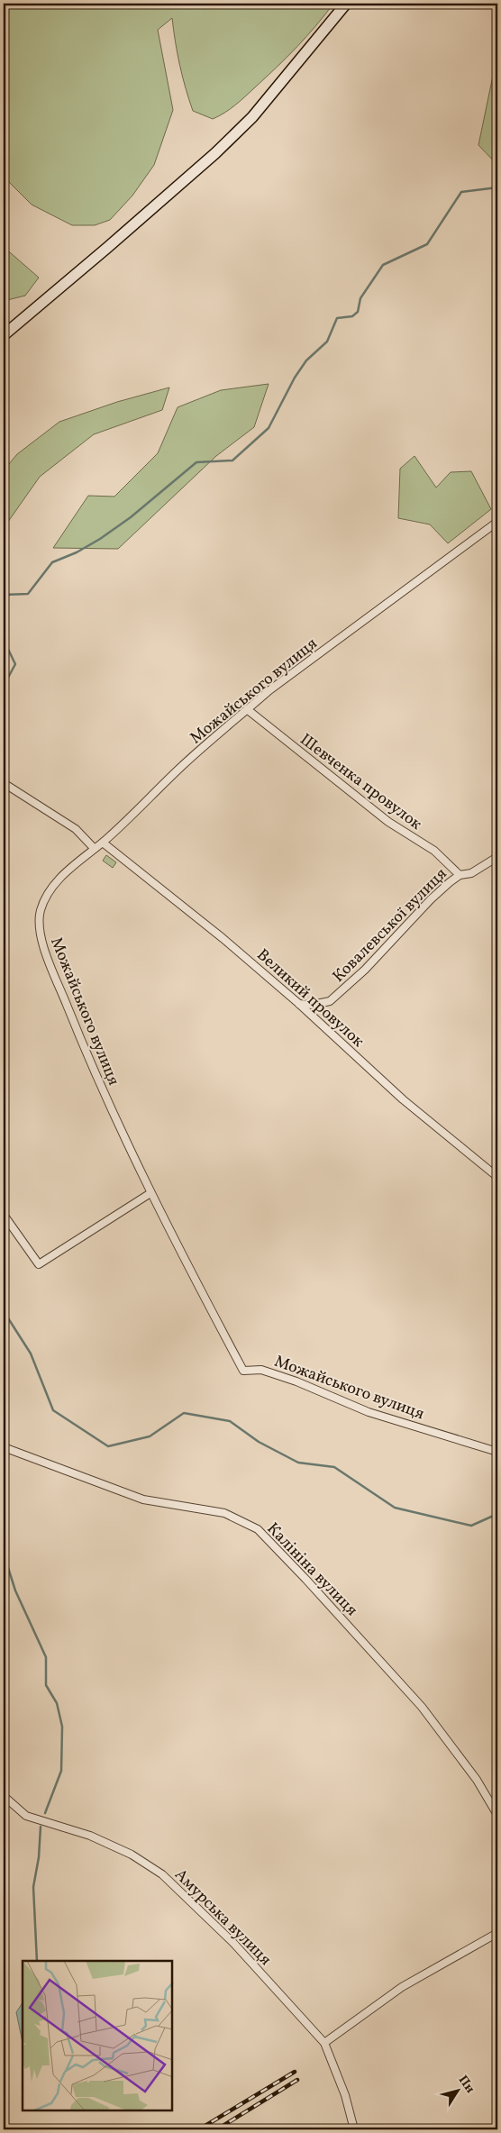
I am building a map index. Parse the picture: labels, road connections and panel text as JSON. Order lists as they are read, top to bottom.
{
  "streets": {
    "street": [
      "Можайського вулиця",
      "Шевченка провулок",
      "Ковалевської вулиця",
      "Великий провулок",
      "Калініна вулиця",
      "Амурська вулиця"
    ]
  },
  "crossings": [
    ["Можайського вулиця", "Шевченка провулок"],
    ["Можайського вулиця", "Великий провулок"],
    ["Шевченка провулок", "Ковалевської вулиця"],
    ["Ковалевської вулиця", "Великий провулок"]
  ],
  "north": "top right"
}
